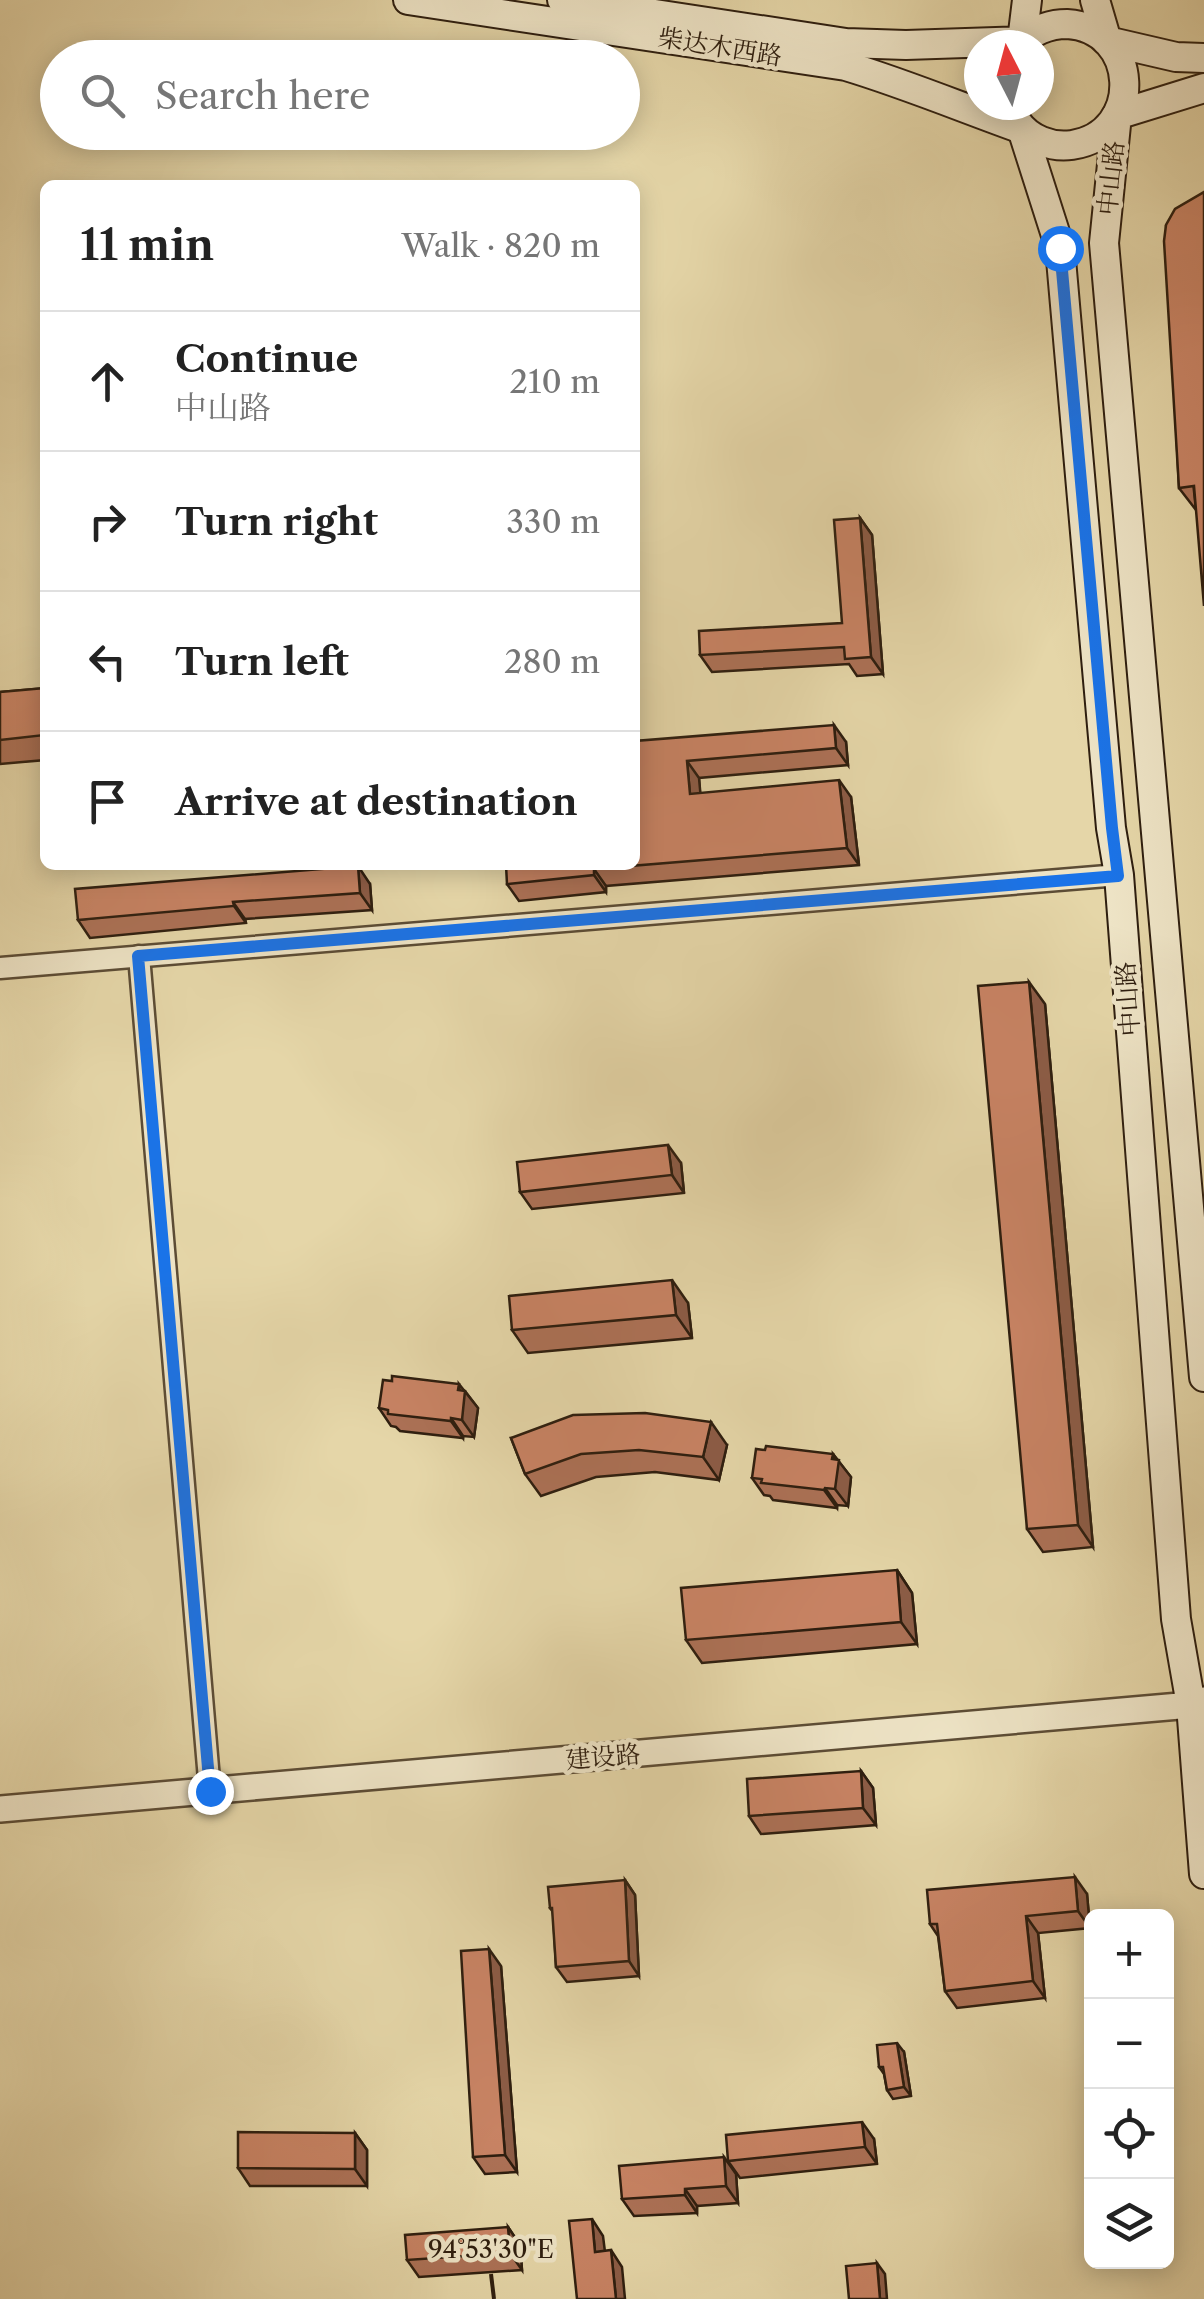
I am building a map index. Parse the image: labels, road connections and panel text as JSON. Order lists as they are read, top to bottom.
{
  "streets": {
    "main road": ["柴达木西路", "中山路"],
    "street": ["建设路"]
  },
  "crossings": [
    ["柴达木西路", "中山路"],
    ["中山路", "建设路"]
  ],
  "north": "top",
  "page": {
    "search": "Search here",
    "heading": ["11 min", "Walk · 820 m"],
    "list": [
      ["Continue", "中山路", "210 m"],
      ["Turn right", "330 m"],
      ["Turn left", "280 m"],
      "Arrive at destination"
    ],
    "map_buttons": ["+", "−"]
  },
  "coordinates": ["94°53'30\"E"]
}
